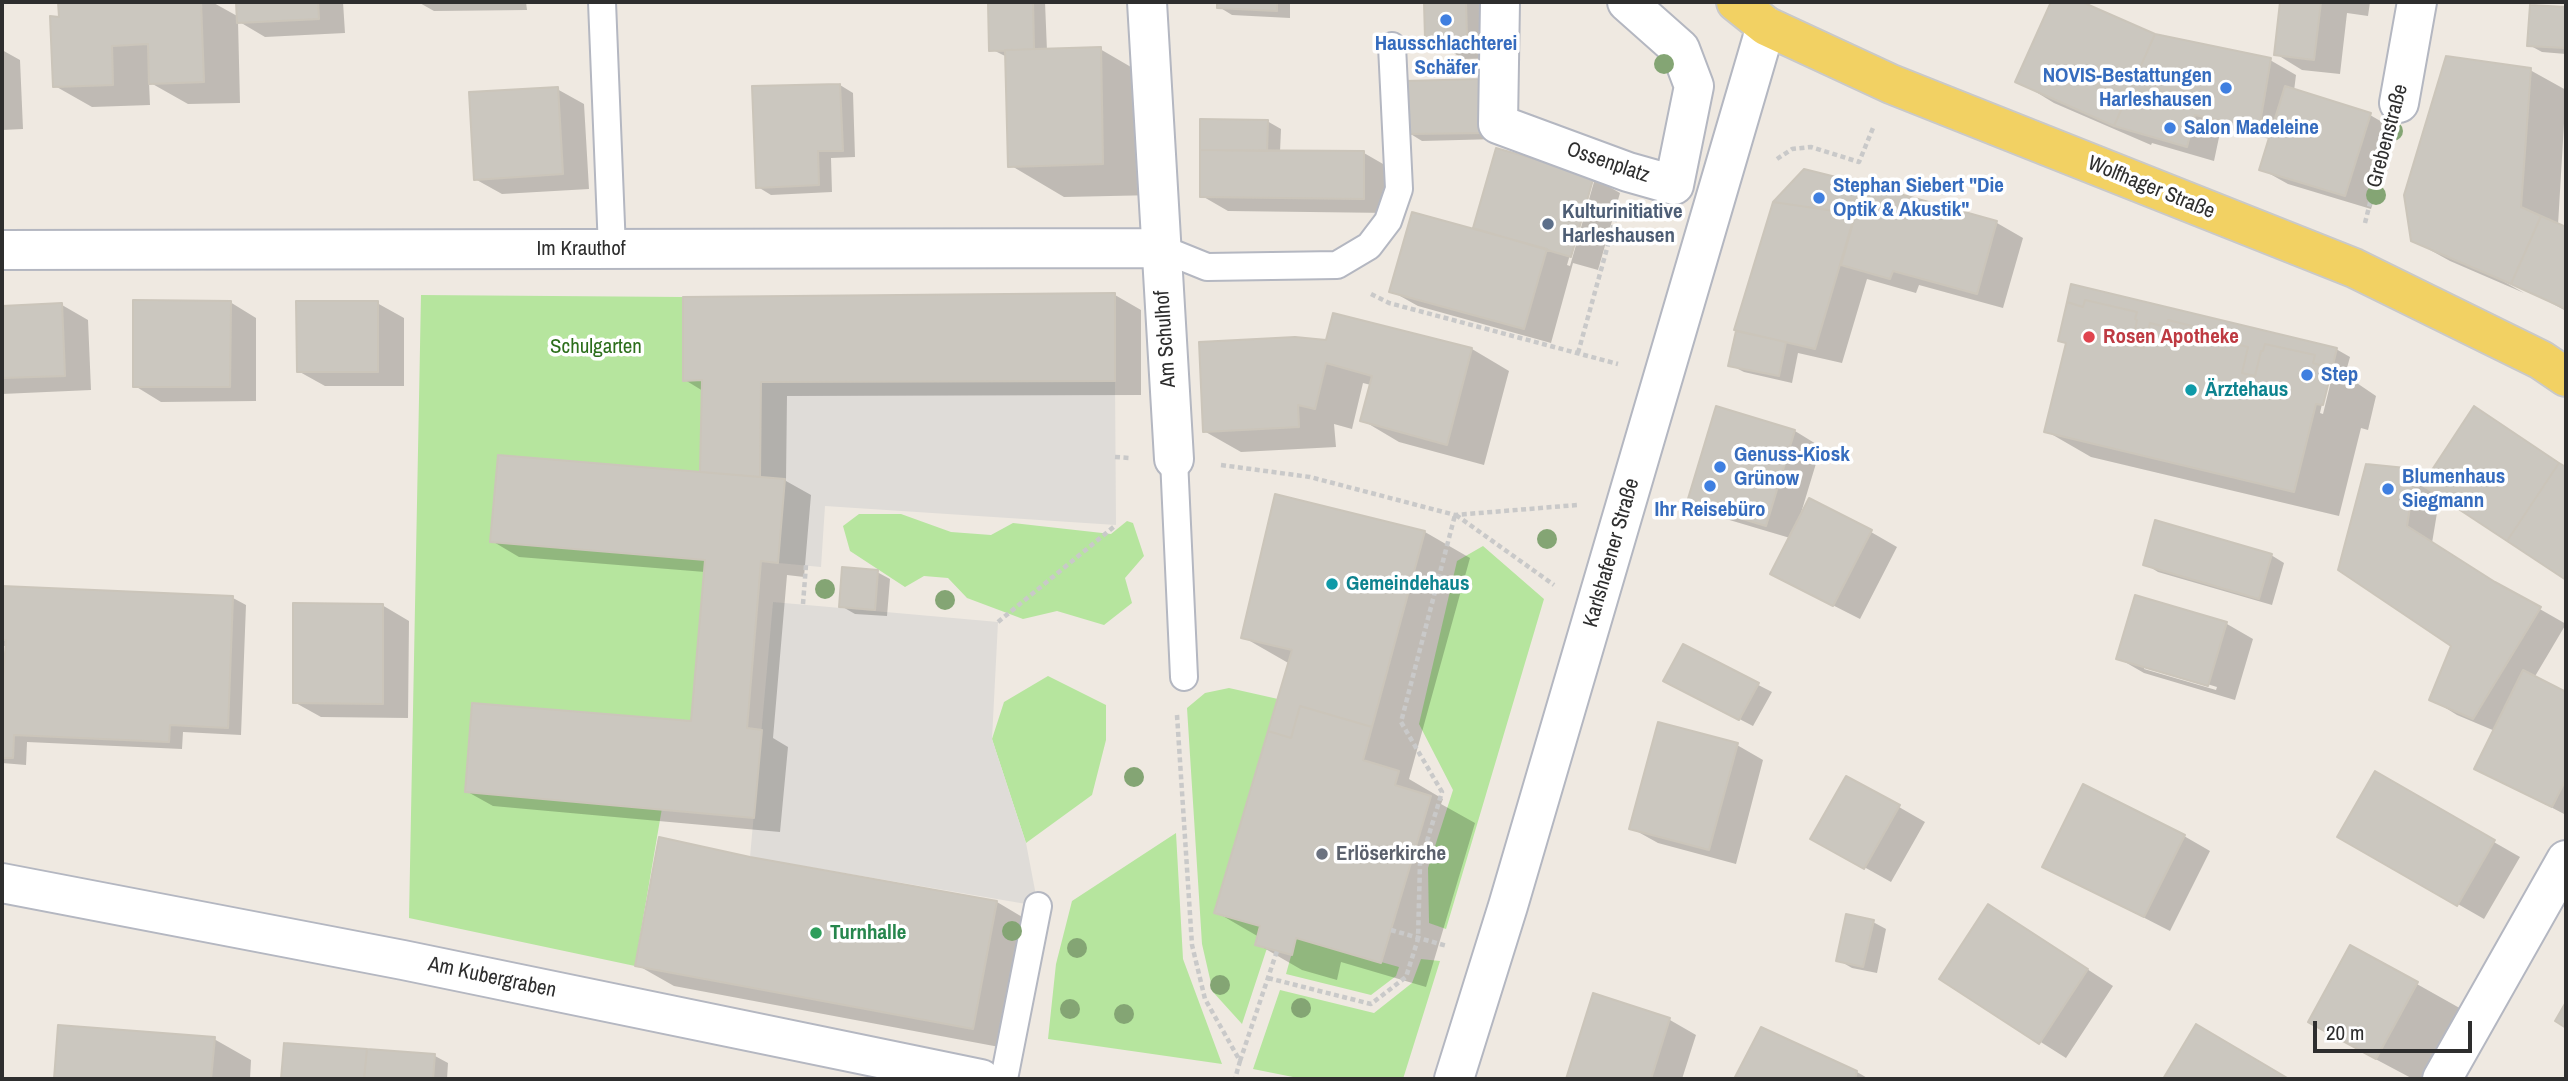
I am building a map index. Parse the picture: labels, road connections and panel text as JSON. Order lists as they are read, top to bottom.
{
  "streets": {
    "main road": ["Wolfhager Straße"],
    "street": [
      "Grebenstraße",
      "Ossenplatz",
      "Im Krauthof",
      "Am Schulhof",
      "Karlshafener Straße",
      "Am Kubergraben"
    ]
  },
  "crossings": [
    ["Grebenstraße", "Wolfhager Straße"],
    ["Wolfhager Straße", "Karlshafener Straße"],
    ["Im Krauthof", "Am Schulhof"]
  ],
  "parks": ["Schulgarten"],
  "places": [
    "Hausschlachterei Schäfer",
    "NOVIS-Bestattungen Harleshausen",
    "Salon Madeleine",
    "Stephan Siebert \"Die Optik & Akustik\"",
    "Kulturinitiative Harleshausen",
    "Rosen Apotheke",
    "Step",
    "Ärztehaus",
    "Genuss-Kiosk Grünow",
    "Ihr Reisebüro",
    "Blumenhaus Siegmann",
    "Gemeindehaus",
    "Erlöserkirche",
    "Turnhalle"
  ],
  "scale_bar": "20 m"
}
